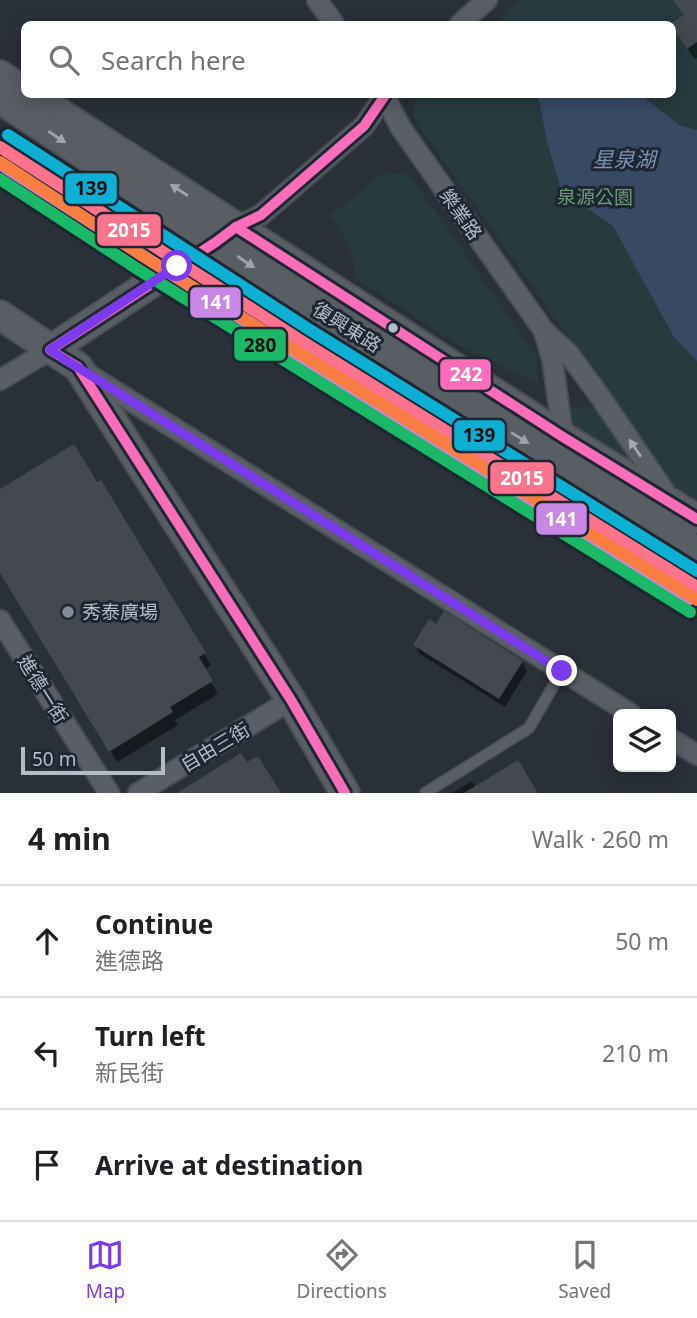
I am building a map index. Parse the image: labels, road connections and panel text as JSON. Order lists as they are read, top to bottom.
{
  "streets": {
    "street": [
      "樂業路",
      "復興東路",
      "進德一街",
      "自由三街"
    ]
  },
  "crossings": [
    ["樂業路", "復興東路"]
  ],
  "water": ["星泉湖"],
  "parks": ["泉源公園"],
  "places": ["秀泰廣場"],
  "lines": [
    "transit line 242",
    "transit line 139",
    "transit line 2015",
    "transit line 141",
    "transit line 280"
  ],
  "scale_bar": "50 m",
  "page": {
    "search": "Search here",
    "scale": "50 m",
    "heading": ["4 min", "Walk · 260 m"],
    "list": [
      ["Continue", "進德路", "50 m"],
      ["Turn left", "新民街", "210 m"],
      "Arrive at destination"
    ],
    "nav": ["Map", "Directions", "Saved"]
  }
}
